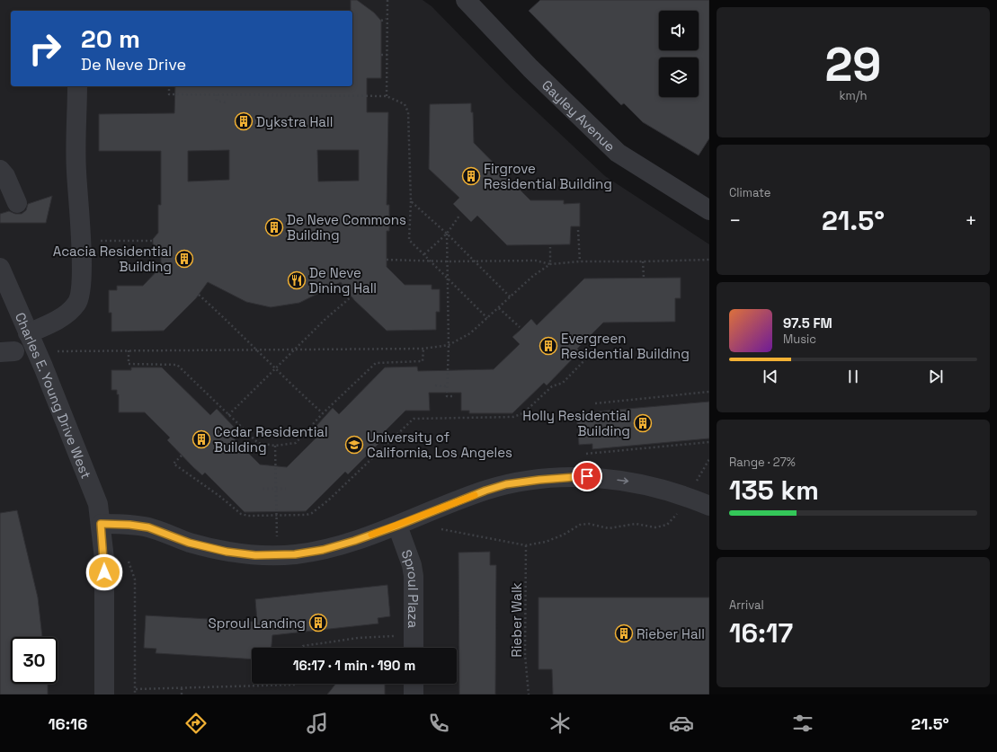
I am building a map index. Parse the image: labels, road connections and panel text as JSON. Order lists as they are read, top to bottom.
{
  "streets": {
    "street": ["Gayley Avenue", "Charles E. Young Drive West", "Sproul Plaza"],
    "path": ["Rieber Walk"]
  },
  "places": {
    "building": [
      "Dykstra Hall",
      "Firgrove Residential Building",
      "De Neve Commons Building",
      "Acacia Residential Building",
      "Evergreen Residential Building",
      "Holly Residential Building",
      "Cedar Residential Building",
      "Sproul Landing",
      "Rieber Hall"
    ],
    "restaurant": ["De Neve Dining Hall"],
    "school or university": ["University of California, Los Angeles"]
  },
  "page": {
    "tile": [
      ["29", "km/h"],
      "Climate",
      ["Range · 27%", "135 km"],
      ["Arrival", "16:17"]
    ],
    "turn": ["20 m", "De Neve Drive"],
    "heat": ["−", "21.5°", "+"],
    "song": ["97.5 FM", "Music"],
    "limit": "30",
    "trip": "16:17 · 1 min · 190 m",
    "tabs": ["16:16", "21.5°"]
  }
}
